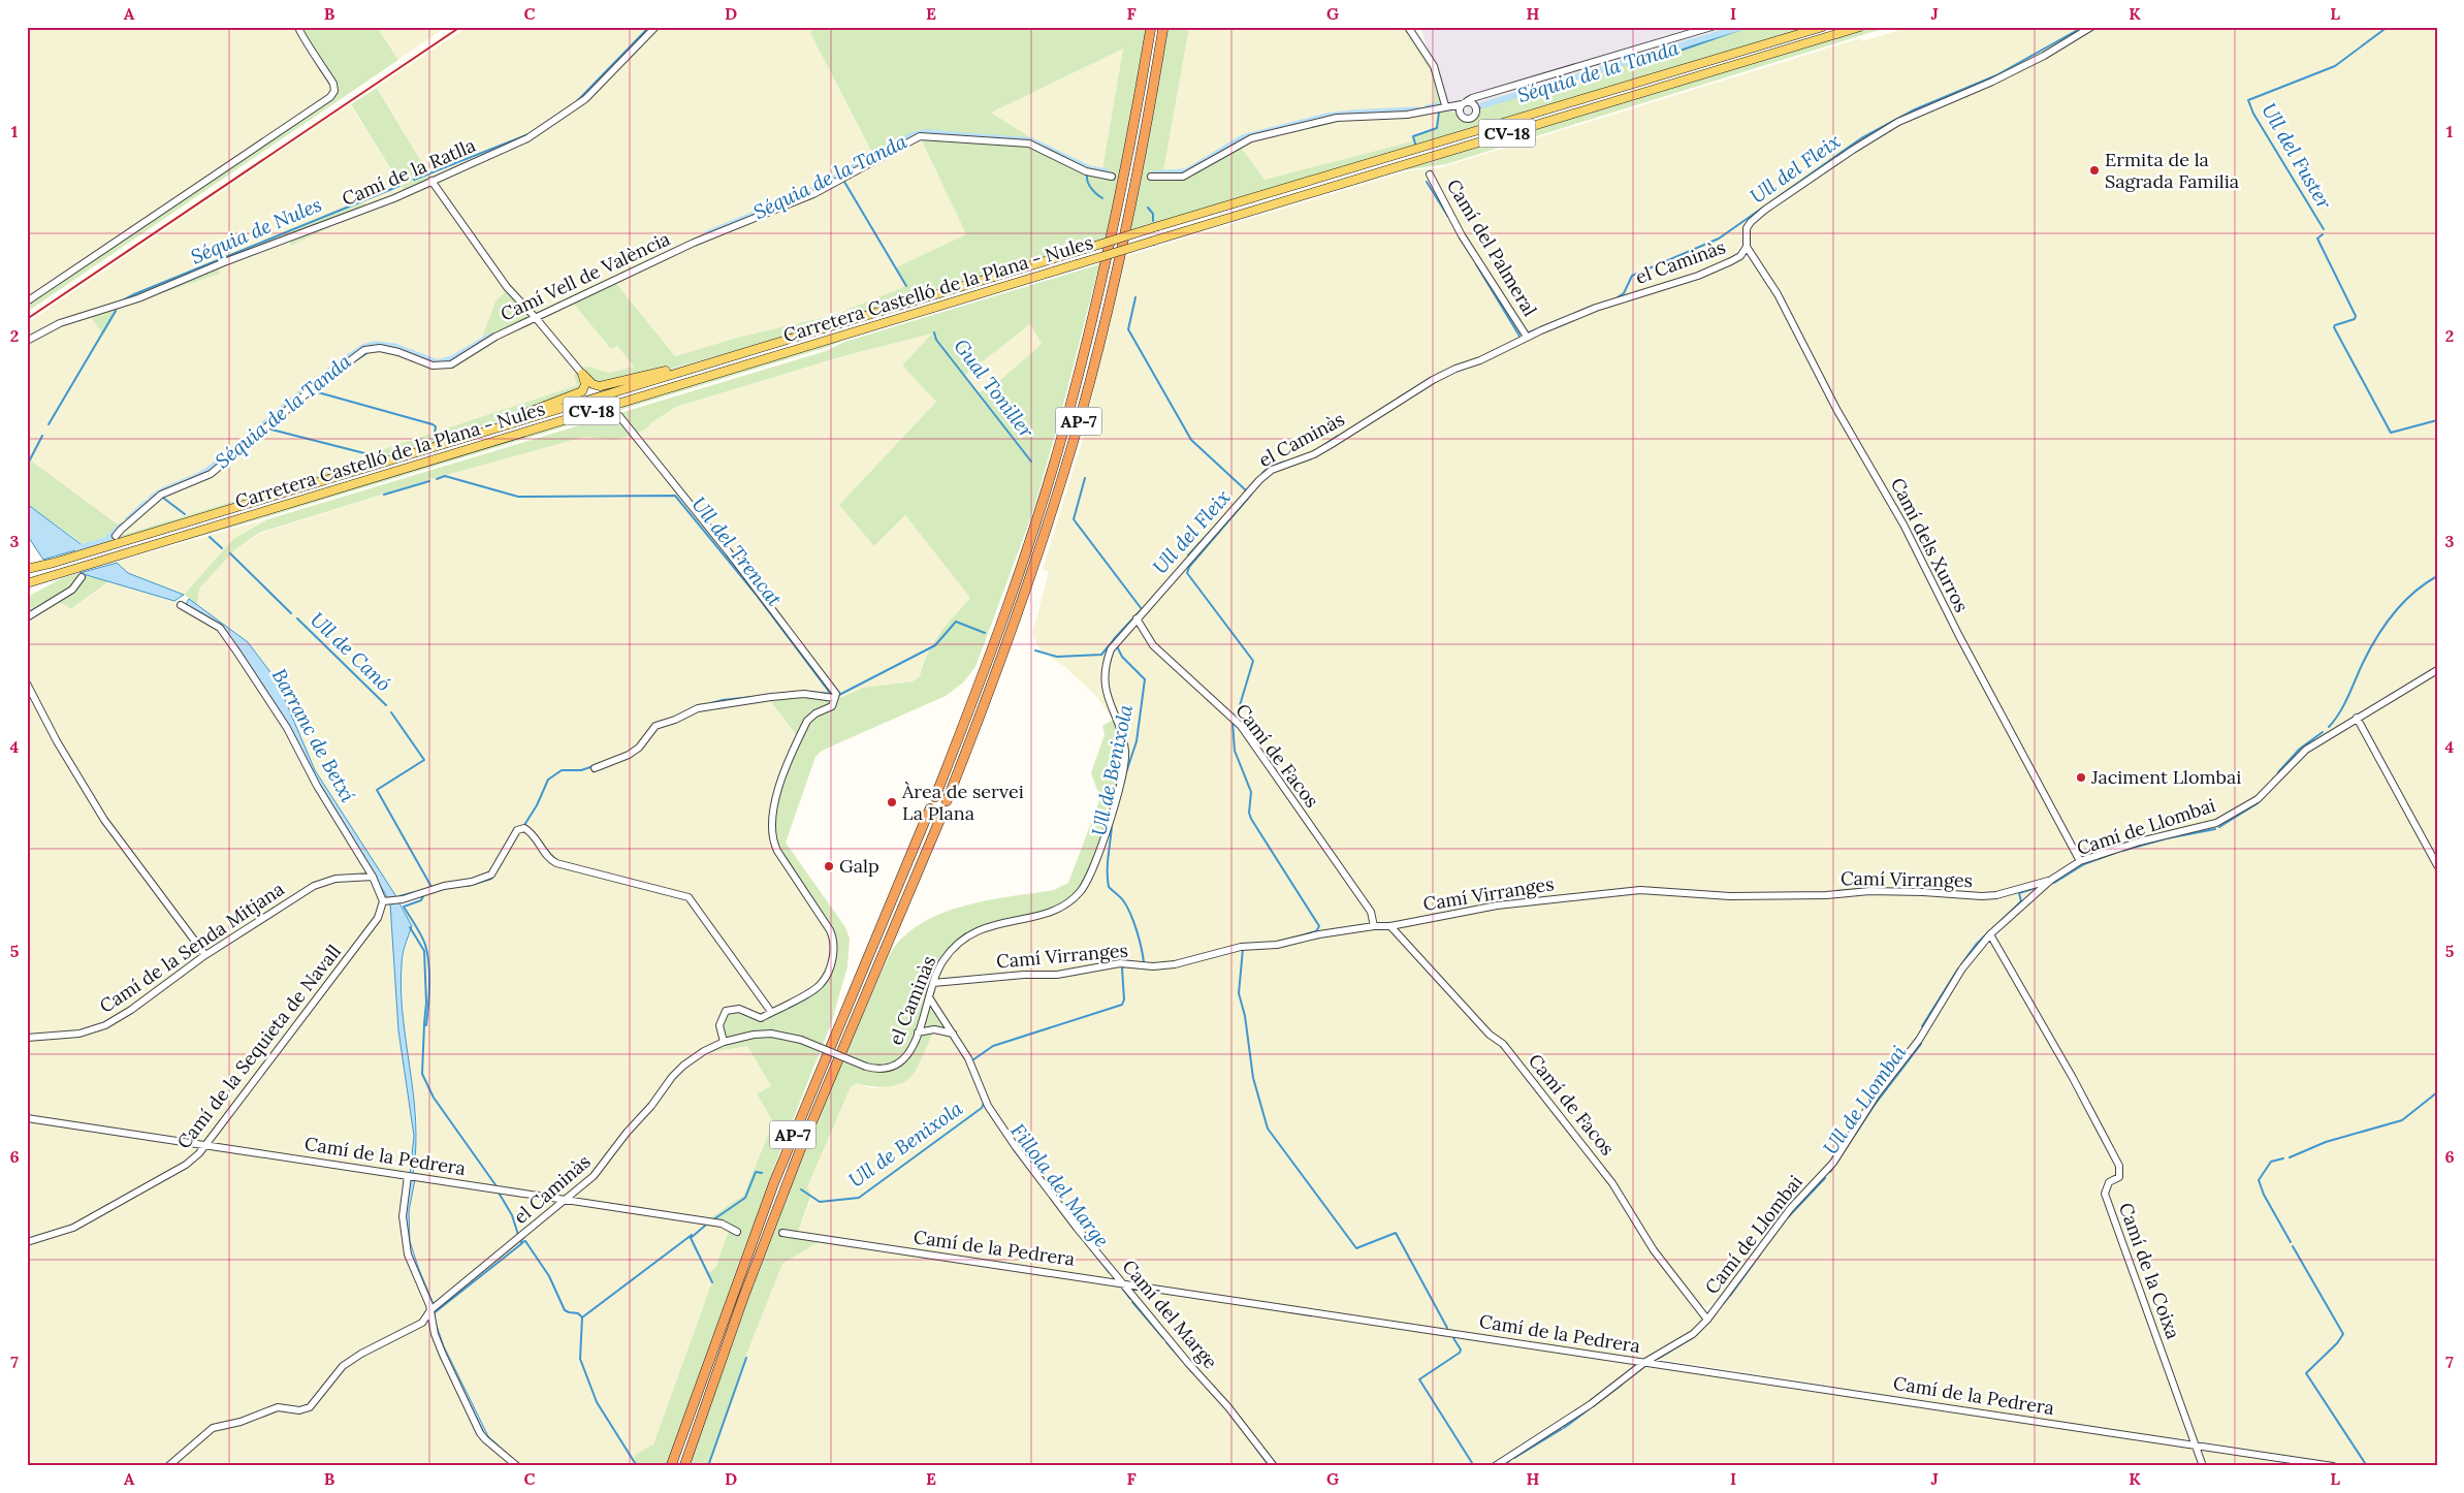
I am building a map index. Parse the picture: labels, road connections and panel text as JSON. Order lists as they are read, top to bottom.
{
  "streets": {
    "highway": ["AP-7"],
    "main road": ["CV-18", "Carretera Castelló de la Plana - Nules"],
    "street": [
      "Camí de la Ratlla",
      "Camí del Palmeral",
      "el Caminàs",
      "Camí Vell de València",
      "Camí dels Xurros",
      "Camí de Facos",
      "Camí de Llombai",
      "Camí Virranges",
      "Camí de la Senda Mitjana",
      "Camí de la Sequieta de Navall",
      "Camí de la Pedrera",
      "Camí de la Coixa",
      "Camí del Marge"
    ]
  },
  "crossings": [
    ["CV-18", "Carretera Castelló de la Plana - Nules"],
    ["Camí del Palmeral", "el Caminàs"],
    ["el Caminàs", "Camí dels Xurros"],
    ["el Caminàs", "Camí de Facos"],
    ["el Caminàs", "Camí Virranges"],
    ["el Caminàs", "Camí de la Pedrera"],
    ["el Caminàs", "Camí del Marge"],
    ["Camí dels Xurros", "Camí de Llombai"],
    ["Camí de Facos", "Camí de Llombai"],
    ["Camí de Facos", "Camí Virranges"],
    ["Camí de Llombai", "Camí Virranges"],
    ["Camí de Llombai", "Camí de la Pedrera"],
    ["Camí de Llombai", "Camí de la Coixa"],
    ["Camí de la Sequieta de Navall", "Camí de la Pedrera"],
    ["Camí de la Pedrera", "Camí de la Coixa"],
    ["Camí de la Pedrera", "Camí del Marge"]
  ],
  "water": [
    "Séquia de la Tanda",
    "Ull del Fuster",
    "Ull del Fleix",
    "Séquia de Nules",
    "Gual Toniller",
    "Ull del Trencat",
    "Ull de Canó",
    "Barranc de Betxí",
    "Ull de Benixola",
    "Ull de Llombai",
    "Fillola del Marge"
  ],
  "places": [
    "Ermita de la Sagrada Familia",
    "Jaciment Llombai",
    "Àrea de servei La Plana",
    "Galp"
  ],
  "grid": {
    "columns": [
      "A",
      "B",
      "C",
      "D",
      "E",
      "F",
      "G",
      "H",
      "I",
      "J",
      "K",
      "L"
    ],
    "rows": [
      "1",
      "2",
      "3",
      "4",
      "5",
      "6",
      "7"
    ]
  }
}
